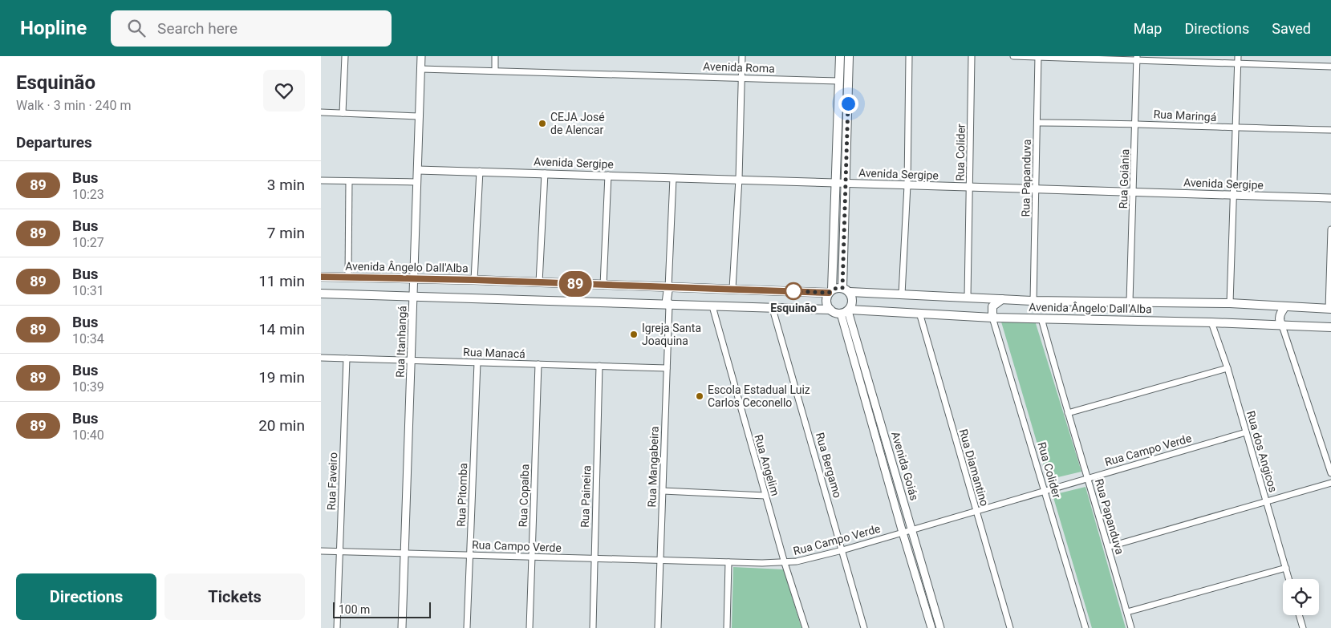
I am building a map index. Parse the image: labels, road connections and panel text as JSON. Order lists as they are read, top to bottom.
{
  "streets": {
    "main road": ["Avenida Ângelo Dall'Alba"],
    "street": [
      "Avenida Roma",
      "Rua Maringá",
      "Rua Colider",
      "Avenida Sergipe",
      "Rua Papanduva",
      "Rua Goiânia",
      "Rua Itanhangá",
      "Rua Manacá",
      "Rua Campo Verde",
      "Rua dos Angicos",
      "Rua Angelim",
      "Rua Bergamo",
      "Avenida Goiás",
      "Rua Mangabeira",
      "Rua Diamantino",
      "Rua Faveiro",
      "Rua Pitomba",
      "Rua Copaíba",
      "Rua Paineira"
    ]
  },
  "crossings": [
    ["Avenida Roma", "Rua Itanhangá"],
    ["Rua Maringá", "Rua Papanduva"],
    ["Rua Maringá", "Rua Goiânia"],
    ["Rua Colider", "Avenida Sergipe"],
    ["Rua Colider", "Avenida Ângelo Dall'Alba"],
    ["Rua Colider", "Rua Campo Verde"],
    ["Avenida Sergipe", "Rua Papanduva"],
    ["Avenida Sergipe", "Rua Goiânia"],
    ["Avenida Sergipe", "Rua Itanhangá"],
    ["Rua Papanduva", "Avenida Ângelo Dall'Alba"],
    ["Rua Papanduva", "Rua Campo Verde"],
    ["Rua Goiânia", "Avenida Ângelo Dall'Alba"],
    ["Avenida Ângelo Dall'Alba", "Rua Itanhangá"],
    ["Avenida Ângelo Dall'Alba", "Rua dos Angicos"],
    ["Avenida Ângelo Dall'Alba", "Avenida Goiás"],
    ["Avenida Ângelo Dall'Alba", "Rua Diamantino"],
    ["Rua Itanhangá", "Rua Manacá"],
    ["Rua Itanhangá", "Rua Campo Verde"],
    ["Rua Manacá", "Rua Mangabeira"],
    ["Rua Manacá", "Rua Faveiro"],
    ["Rua Manacá", "Rua Pitomba"],
    ["Rua Manacá", "Rua Copaíba"],
    ["Rua Manacá", "Rua Paineira"],
    ["Rua Campo Verde", "Rua dos Angicos"],
    ["Rua Campo Verde", "Rua Angelim"],
    ["Rua Campo Verde", "Rua Bergamo"],
    ["Rua Campo Verde", "Avenida Goiás"],
    ["Rua Campo Verde", "Rua Mangabeira"],
    ["Rua Campo Verde", "Rua Diamantino"],
    ["Rua Campo Verde", "Rua Faveiro"],
    ["Rua Campo Verde", "Rua Pitomba"],
    ["Rua Campo Verde", "Rua Copaíba"],
    ["Rua Campo Verde", "Rua Paineira"]
  ],
  "places": [
    "CEJA José de Alencar",
    "Esquinão",
    "Igreja Santa Joaquina",
    "Escola Estadual Luiz Carlos Ceconello"
  ],
  "lines": ["bus line 89"],
  "scale_bar": "100 m",
  "page": {
    "header": "Hopline",
    "search": "Search here",
    "nav": ["Map", "Directions", "Saved"],
    "heading": [
      ["Esquinão", "Walk · 3 min · 240 m"],
      "Departures"
    ],
    "on_map": "89",
    "list": [
      {
        "mark": "89",
        "name": "Bus",
        "note": "10:23",
        "value": "3 min"
      },
      {
        "mark": "89",
        "name": "Bus",
        "note": "10:27",
        "value": "7 min"
      },
      {
        "mark": "89",
        "name": "Bus",
        "note": "10:31",
        "value": "11 min"
      },
      {
        "mark": "89",
        "name": "Bus",
        "note": "10:34",
        "value": "14 min"
      },
      {
        "mark": "89",
        "name": "Bus",
        "note": "10:39",
        "value": "19 min"
      },
      {
        "mark": "89",
        "name": "Bus",
        "note": "10:40",
        "value": "20 min"
      }
    ],
    "buttons": ["Directions", "Tickets"],
    "scale": "100 m"
  }
}
